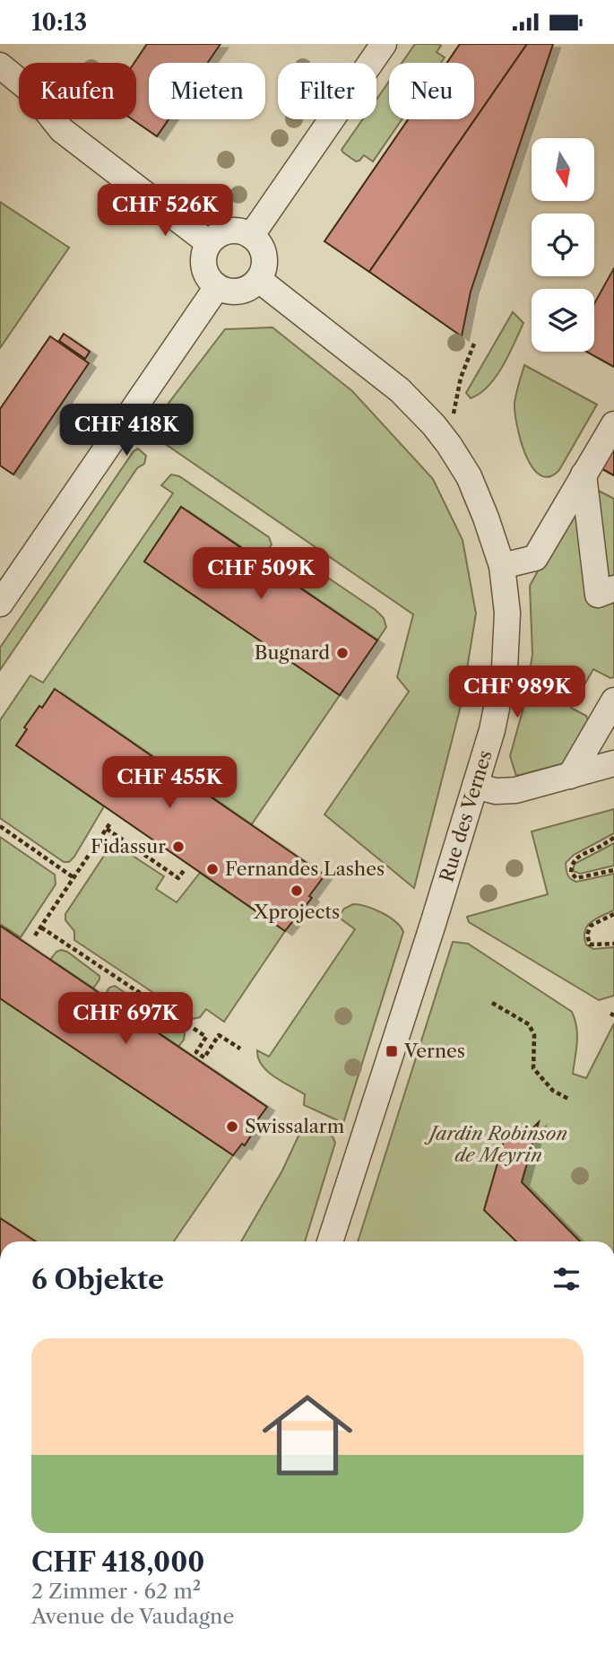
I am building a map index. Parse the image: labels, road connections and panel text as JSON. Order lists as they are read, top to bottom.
{
  "streets": {
    "street": ["Rue des Vernes"]
  },
  "parks": ["Jardin Robinson de Meyrin"],
  "places": {
    "other": [
      "Bugnard",
      "Fidassur",
      "Fernandes Lashes",
      "Xprojects",
      "Swissalarm"
    ],
    "transit": ["Vernes"]
  },
  "north": "bottom",
  "page": {
    "status": "10:13",
    "chip": [
      "Kaufen",
      "Mieten",
      "Filter",
      "Neu"
    ],
    "price": [
      "CHF 526K",
      "CHF 418K",
      "CHF 509K",
      "CHF 989K",
      "CHF 455K",
      "CHF 697K"
    ],
    "heading": "6 Objekte",
    "list": [
      {
        "name": "CHF 418,000",
        "note": "2 Zimmer · 62 m² · Avenue de Vaudagne"
      }
    ]
  }
}
